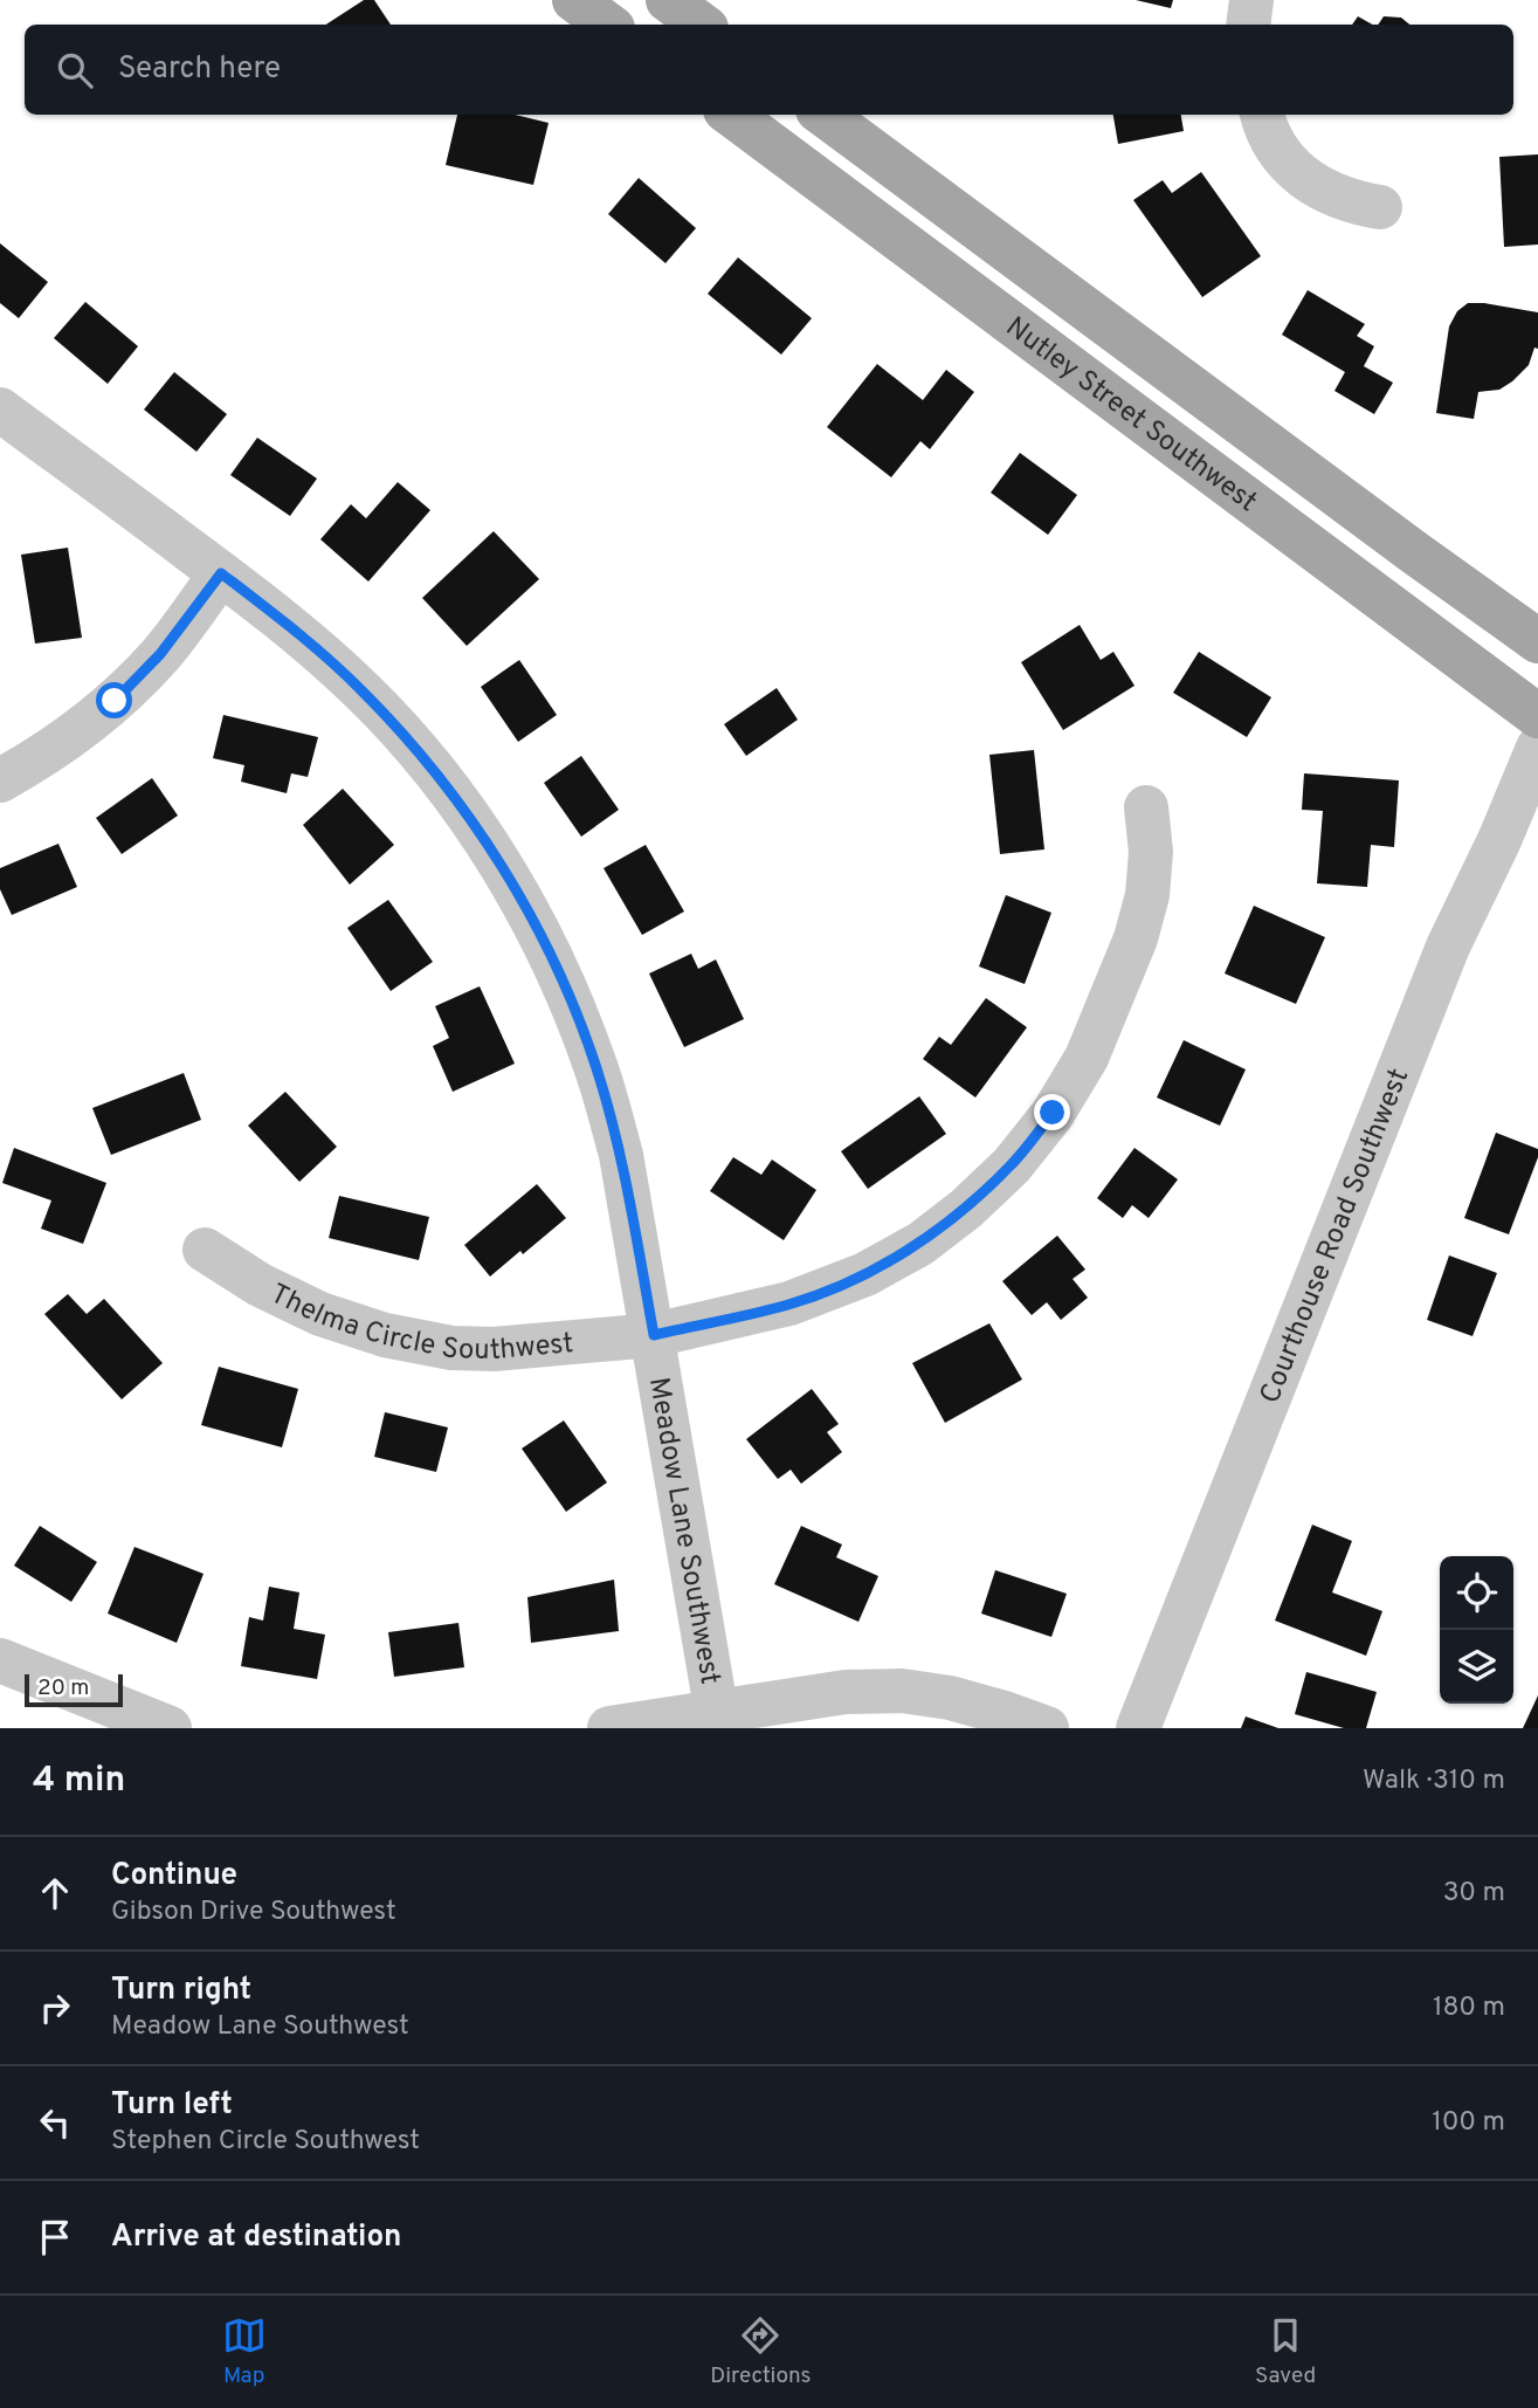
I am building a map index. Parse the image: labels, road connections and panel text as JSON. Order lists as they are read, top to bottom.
{
  "streets": {
    "main road": ["Nutley Street Southwest"],
    "street": ["Courthouse Road Southwest", "Thelma Circle Southwest", "Meadow Lane Southwest"]
  },
  "crossings": [
    ["Thelma Circle Southwest", "Meadow Lane Southwest"]
  ],
  "scale_bar": "20 m",
  "page": {
    "search": "Search here",
    "scale": "20 m",
    "heading": ["4 min", "Walk · 310 m"],
    "list": [
      ["Continue", "Gibson Drive Southwest", "30 m"],
      ["Turn right", "Meadow Lane Southwest", "180 m"],
      ["Turn left", "Stephen Circle Southwest", "100 m"],
      "Arrive at destination"
    ],
    "nav": ["Map", "Directions", "Saved"]
  }
}
